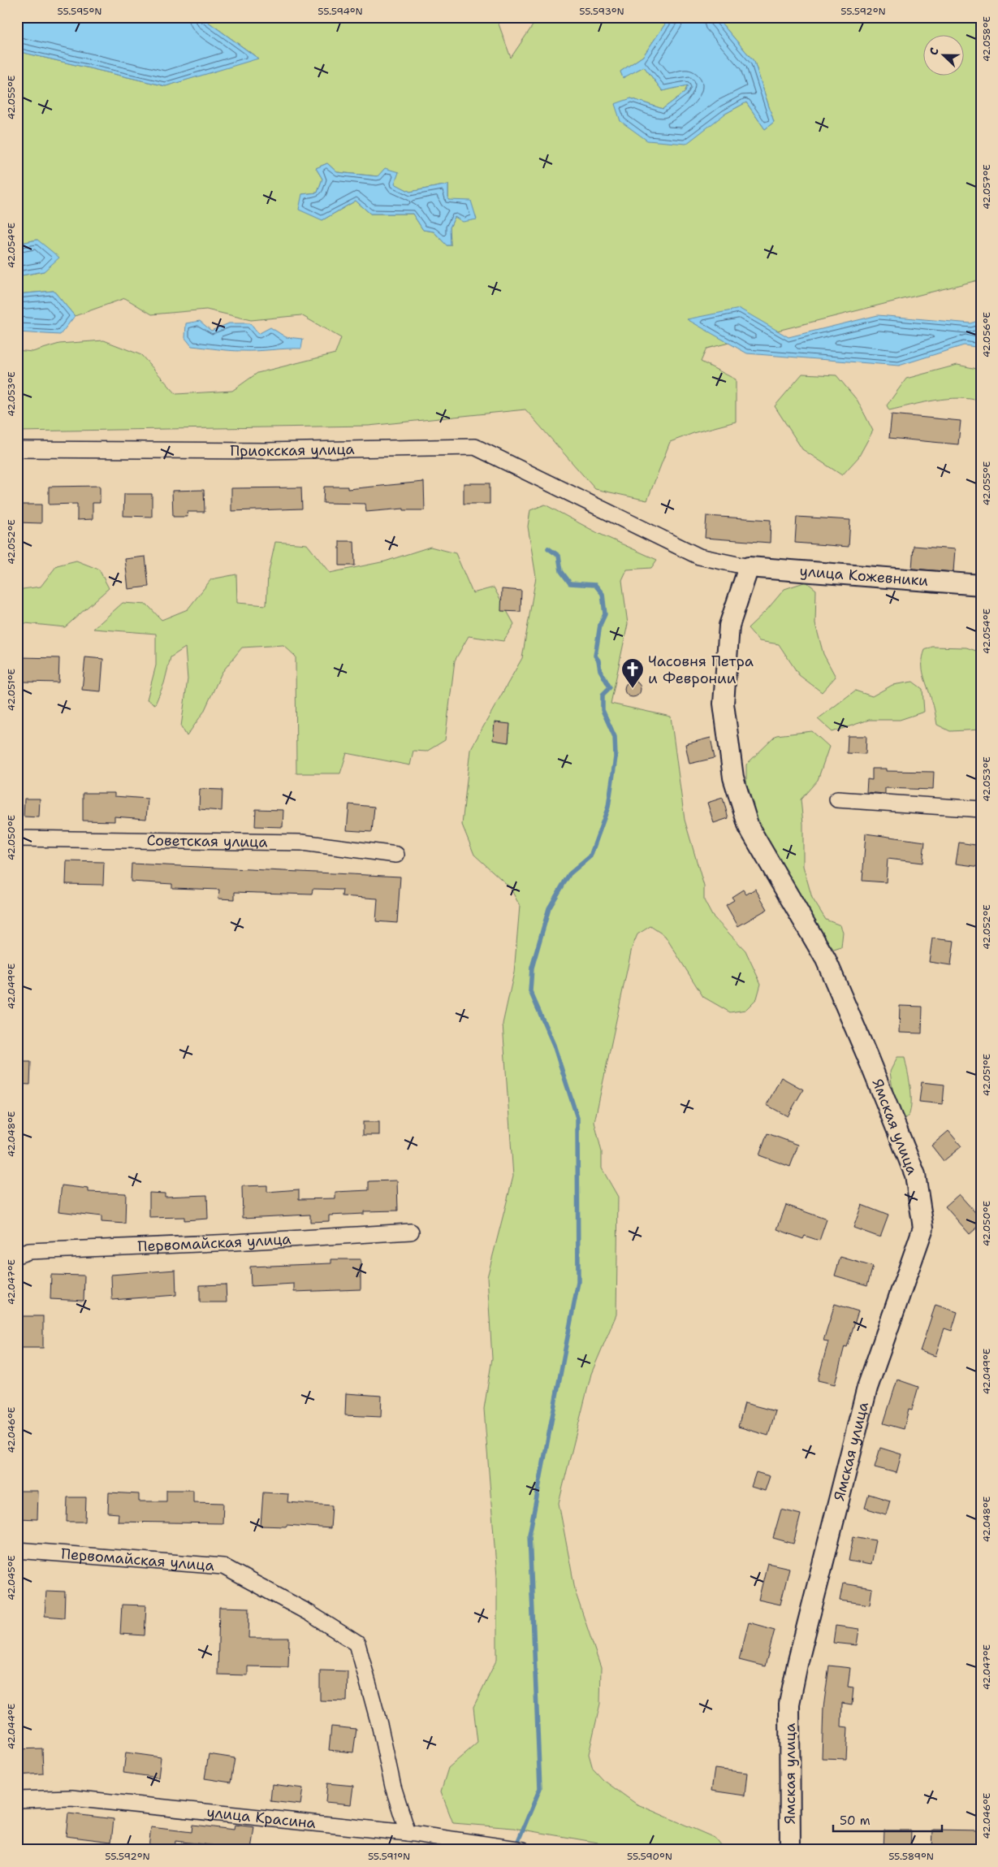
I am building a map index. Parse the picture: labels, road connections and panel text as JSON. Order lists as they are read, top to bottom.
{
  "streets": {
    "street": [
      "Приокская улица",
      "улица Кожевники",
      "Советская улица",
      "Ямская улица",
      "Первомайская улица",
      "улица Красина"
    ]
  },
  "crossings": [
    ["Приокская улица", "улица Кожевники"],
    ["Приокская улица", "Ямская улица"],
    ["улица Кожевники", "Ямская улица"],
    ["Первомайская улица", "улица Красина"]
  ],
  "places": {
    "church": ["Часовня Петра и Февронии"]
  },
  "scale_bar": "50 m",
  "north": "left",
  "coordinates": [
    "55.595°N",
    "55.594°N",
    "55.593°N",
    "55.592°N",
    "42.058°E",
    "42.055°E",
    "42.057°E",
    "42.054°E",
    "42.056°E",
    "42.053°E",
    "42.052°E",
    "42.051°E",
    "42.050°E",
    "42.049°E",
    "42.048°E",
    "42.047°E",
    "42.046°E",
    "42.045°E",
    "42.044°E",
    "55.591°N",
    "55.590°N",
    "55.589°N"
  ]
}
